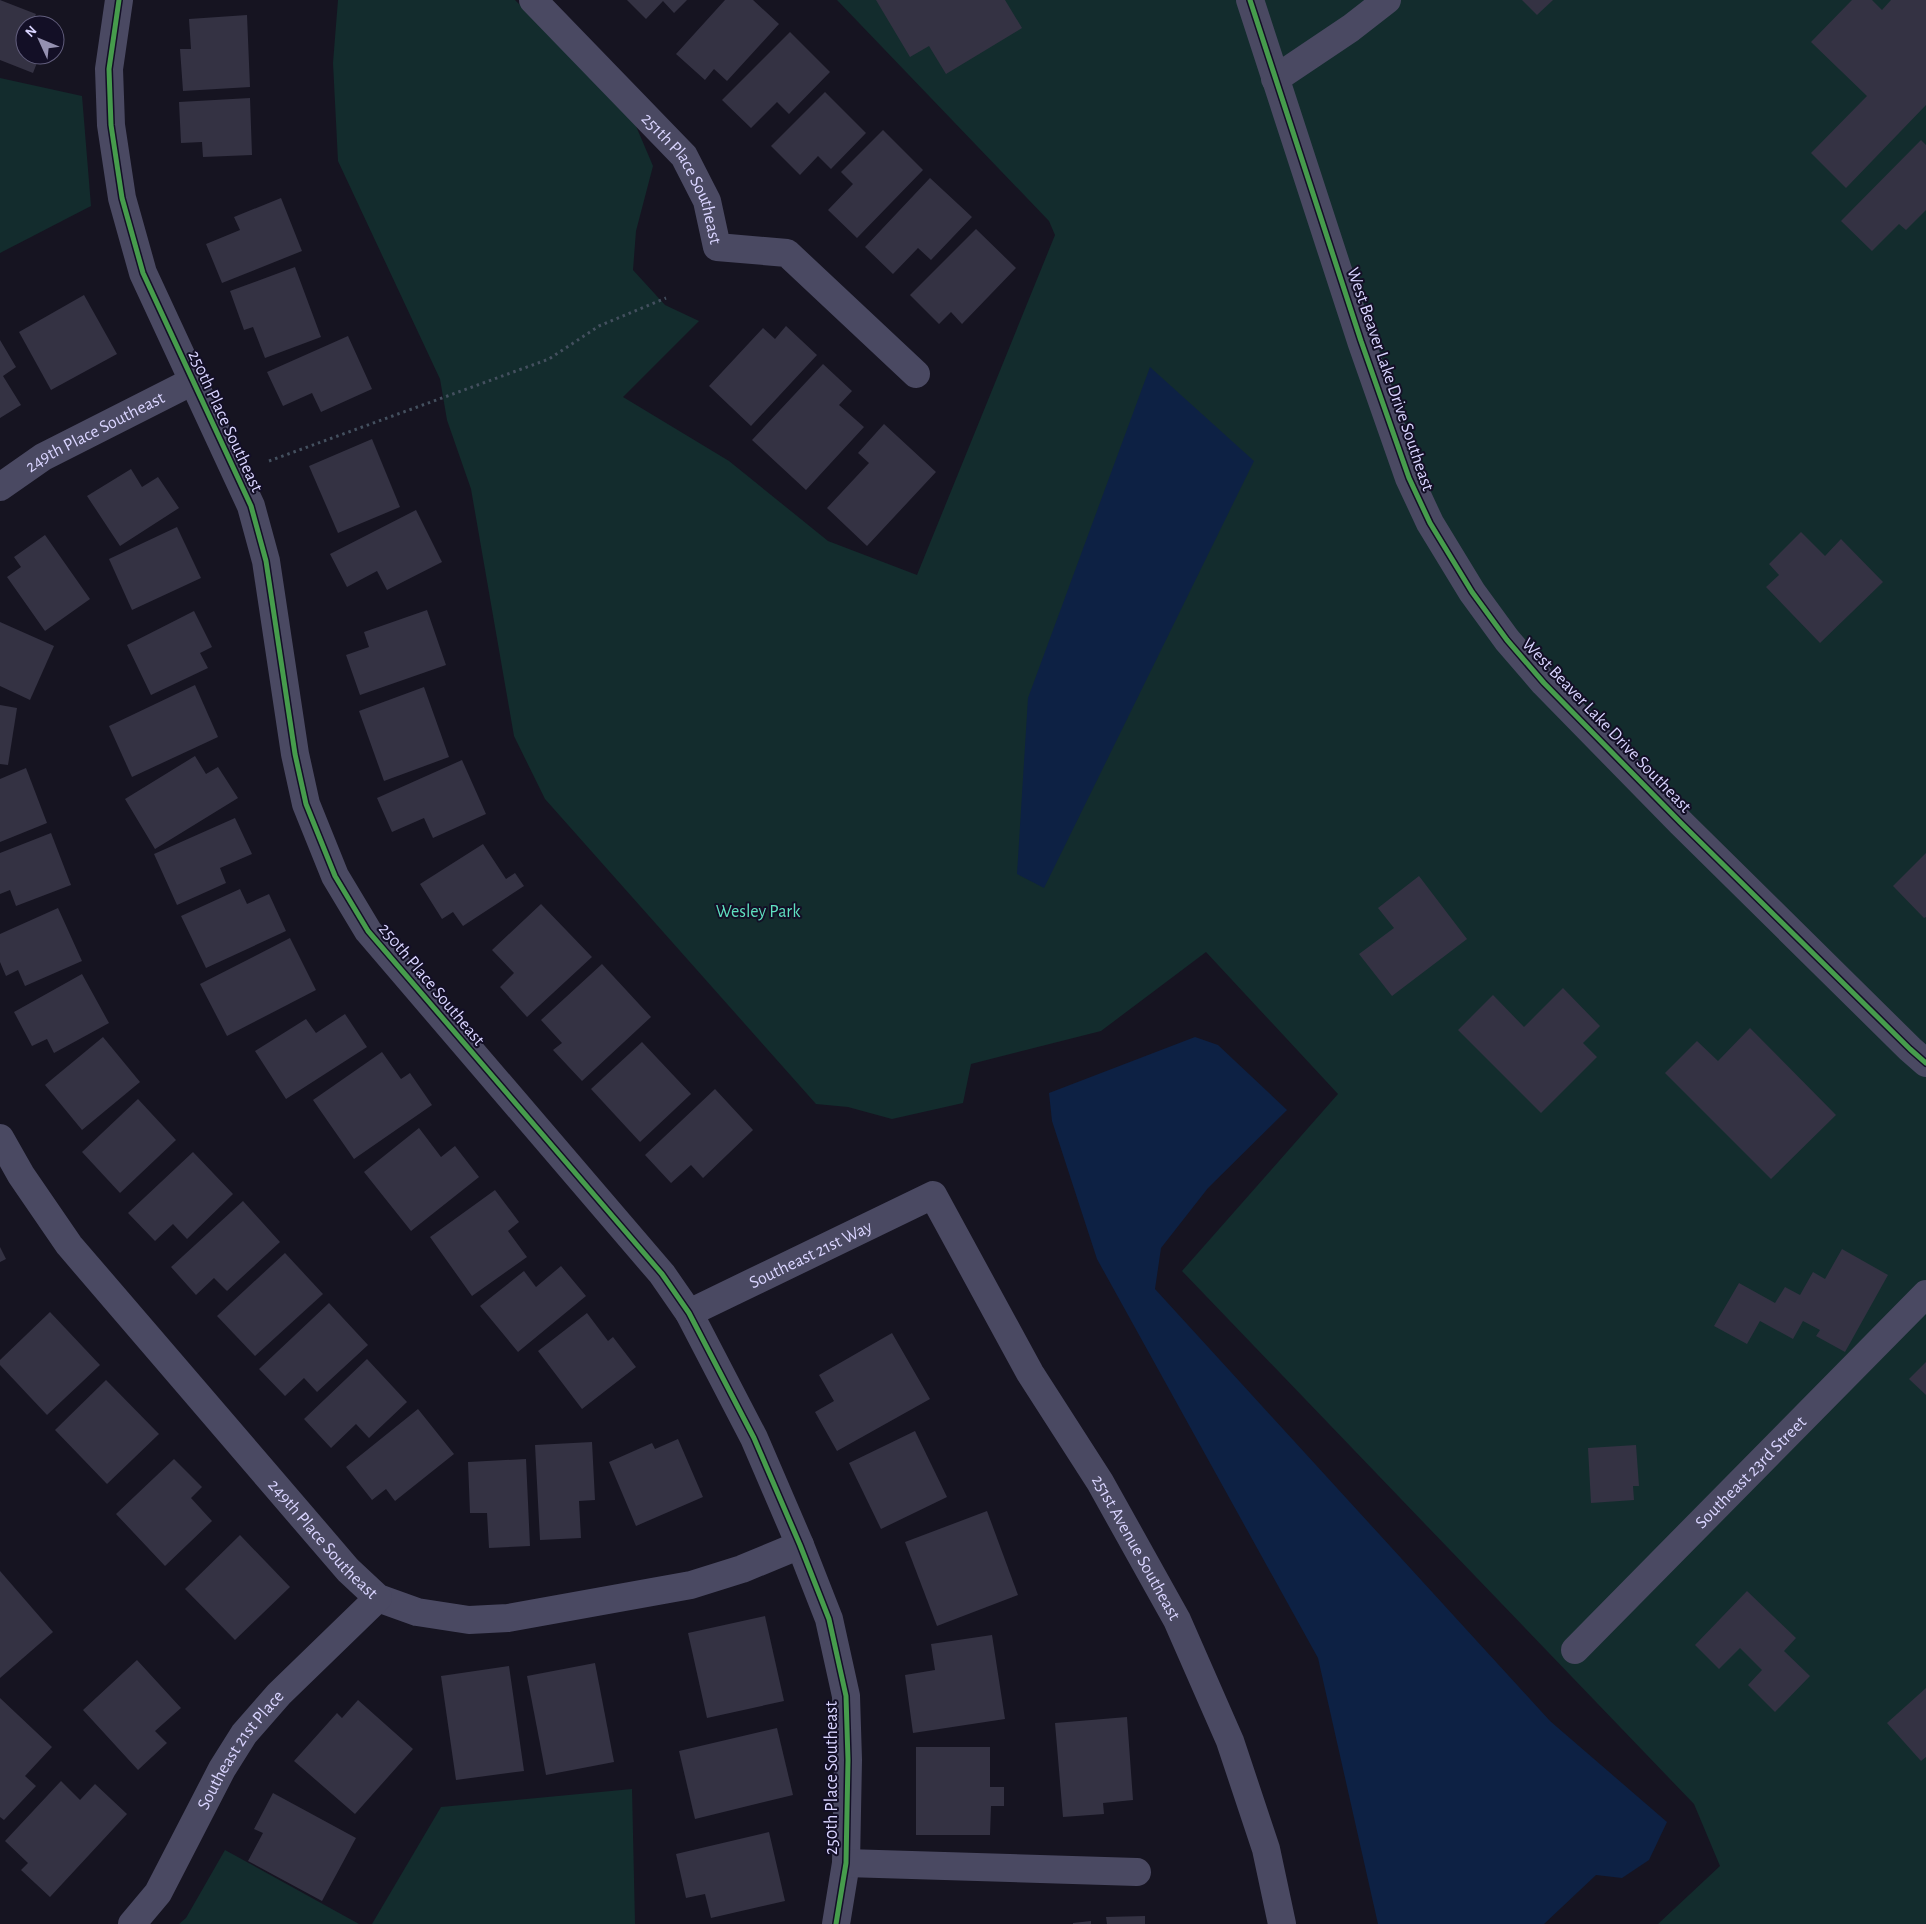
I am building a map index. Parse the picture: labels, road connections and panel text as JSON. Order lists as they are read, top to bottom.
{
  "streets": {
    "street": [
      "251th Place Southeast",
      "West Beaver Lake Drive Southeast",
      "250th Place Southeast",
      "249th Place Southeast",
      "Southeast 21st Way",
      "Southeast 23rd Street",
      "251st Avenue Southeast",
      "Southeast 21st Place"
    ]
  },
  "crossings": [
    ["250th Place Southeast", "249th Place Southeast"],
    ["250th Place Southeast", "Southeast 21st Way"],
    ["249th Place Southeast", "Southeast 21st Place"],
    ["Southeast 21st Way", "251st Avenue Southeast"]
  ],
  "parks": ["Wesley Park"],
  "north": "top left"
}
